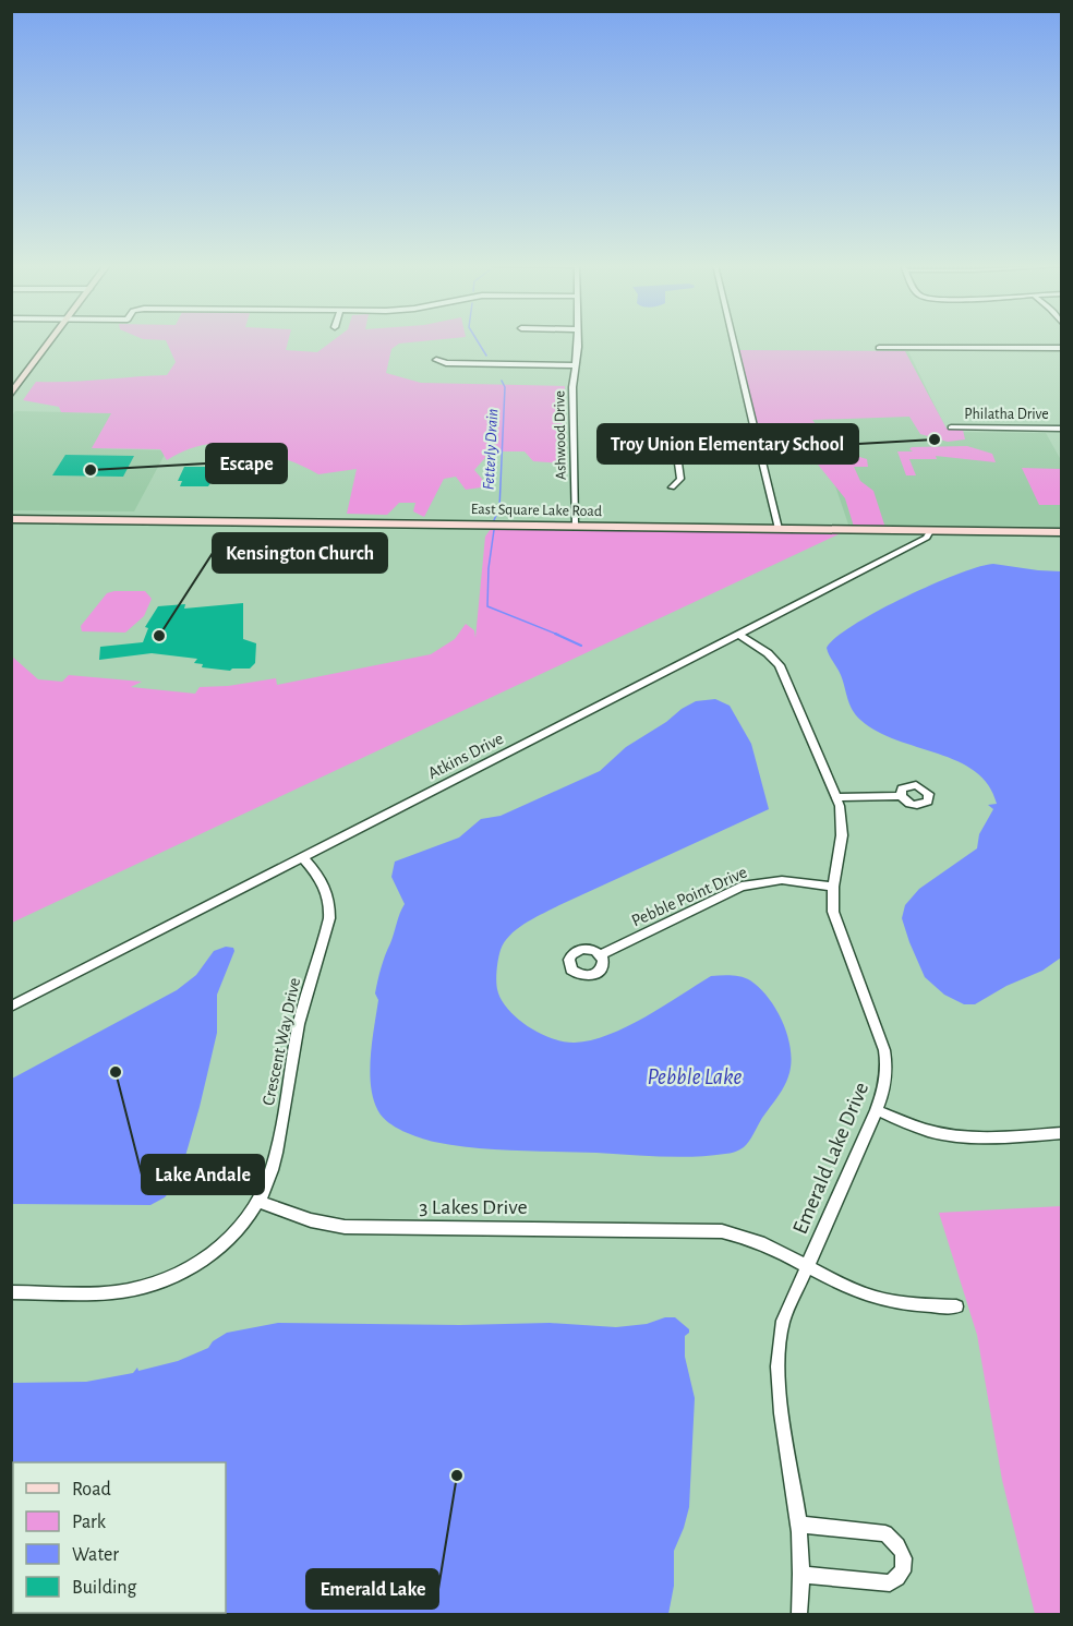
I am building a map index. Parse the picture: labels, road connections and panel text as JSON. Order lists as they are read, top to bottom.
{
  "streets": {
    "main road": ["East Square Lake Road"],
    "street": [
      "Philatha Drive",
      "Ashwood Drive",
      "Atkins Drive",
      "Pebble Point Drive",
      "Crescent Way Drive",
      "Emerald Lake Drive",
      "3 Lakes Drive"
    ]
  },
  "crossings": [
    ["Ashwood Drive", "East Square Lake Road"],
    ["East Square Lake Road", "Atkins Drive"],
    ["Atkins Drive", "Crescent Way Drive"],
    ["Atkins Drive", "Emerald Lake Drive"],
    ["Pebble Point Drive", "Emerald Lake Drive"],
    ["Crescent Way Drive", "3 Lakes Drive"],
    ["Emerald Lake Drive", "3 Lakes Drive"]
  ],
  "water": ["Fetterly Drain", "Pebble Lake"],
  "places": [
    "Troy Union Elementary School",
    "Escape",
    "Kensington Church",
    "Lake Andale",
    "Emerald Lake"
  ],
  "legend": [
    "Road",
    "Park",
    "Water",
    "Building"
  ]
}
